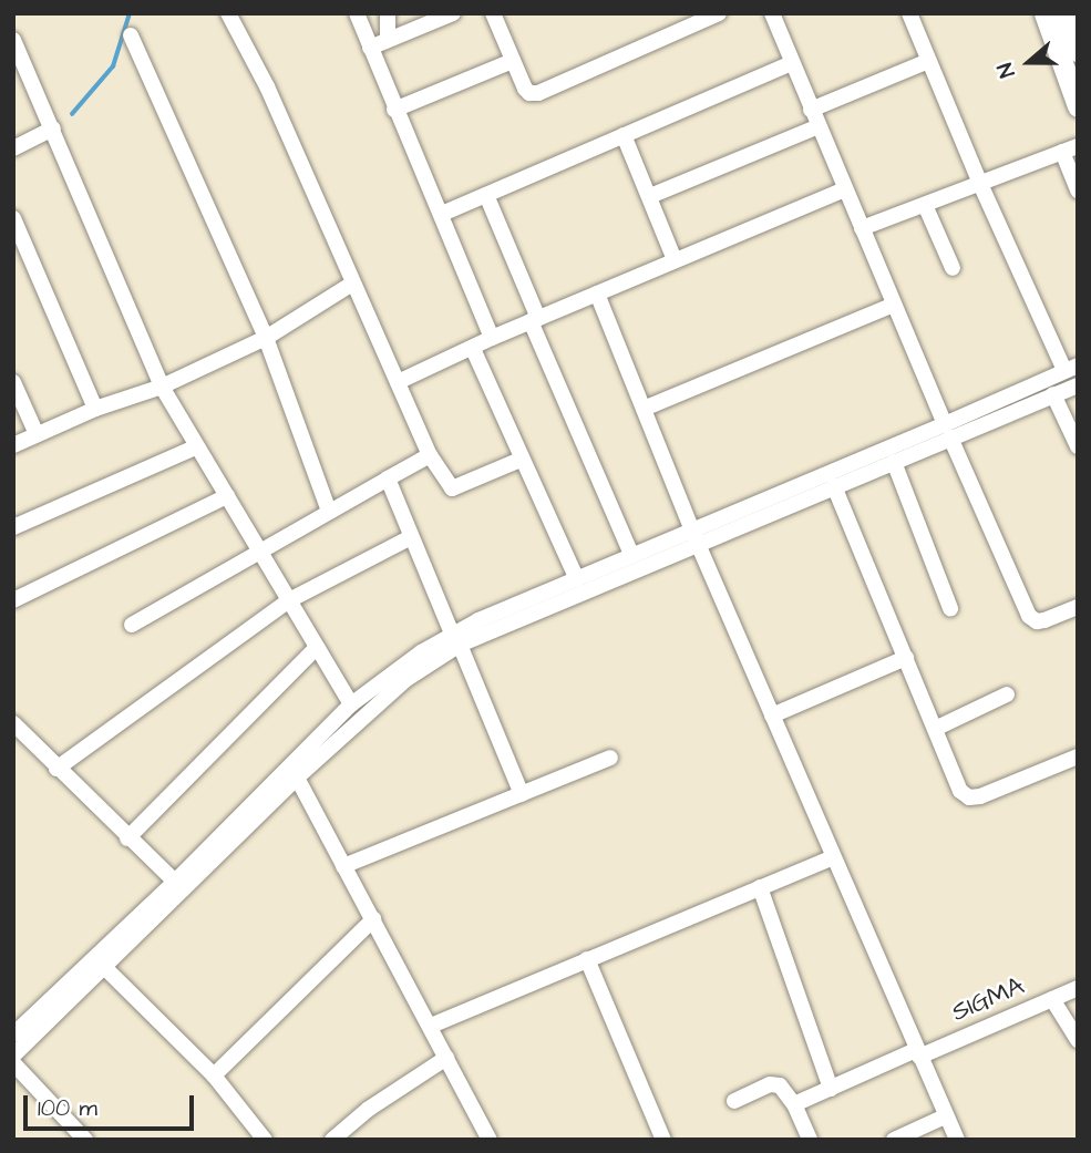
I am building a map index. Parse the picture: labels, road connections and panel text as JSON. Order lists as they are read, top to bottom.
{
  "streets": {
    "street": ["SIGMA"]
  },
  "scale_bar": "100 m",
  "north": "left"
}
